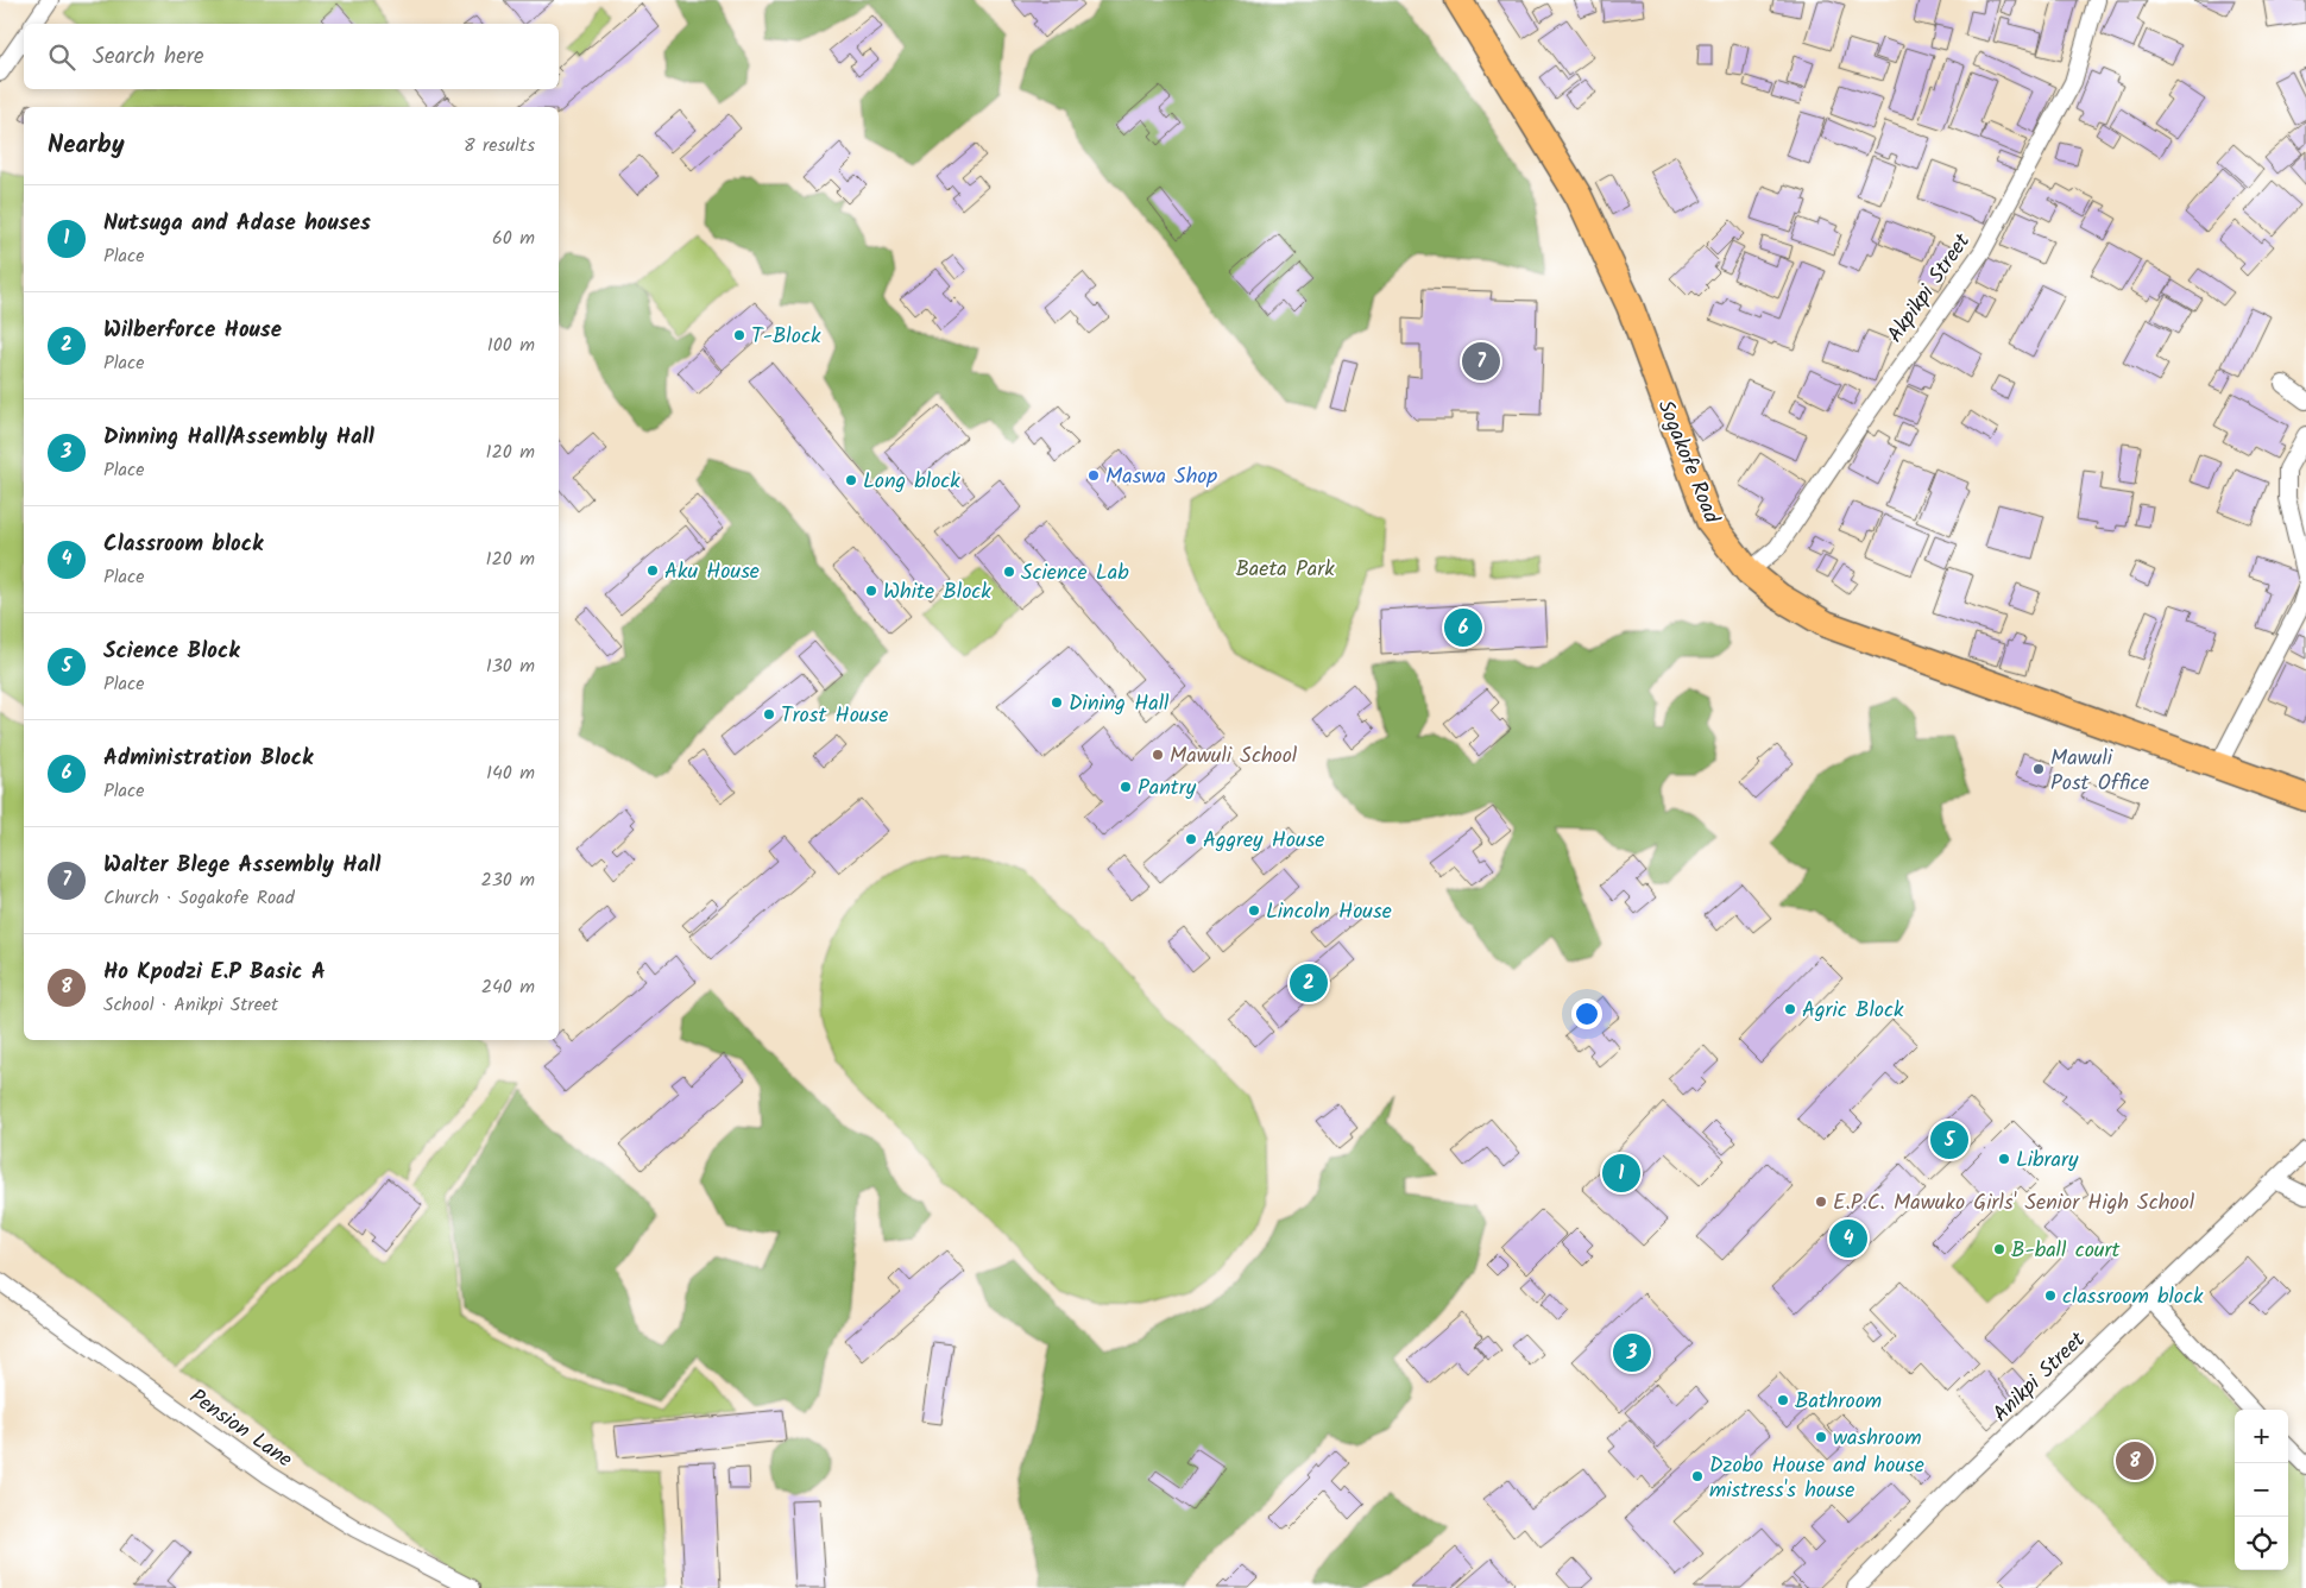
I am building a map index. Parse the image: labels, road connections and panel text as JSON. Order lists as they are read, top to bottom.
{
  "streets": {
    "main road": ["Sogakofe Road"],
    "street": ["Akpikpi Street", "Anikpi Street", "Pension Lane"]
  },
  "crossings": [
    ["Akpikpi Street", "Sogakofe Road"]
  ],
  "parks": ["Baeta Park"],
  "places": [
    "T-Block",
    "Maswa Shop",
    "Long block",
    "Aku House",
    "Science Lab",
    "White Block",
    "Dining Hall",
    "Trost House",
    "Mawuli School",
    "Mawuli Post Office",
    "Pantry",
    "Aggrey House",
    "Lincoln House",
    "Agric Block",
    "Library",
    "E.P.C. Mawuko Girls' Senior High School",
    "B-ball court",
    "classroom block",
    "Bathroom",
    "washroom",
    "Dzobo House and house mistress's house"
  ],
  "page": {
    "search": "Search here",
    "heading": ["Nearby", "8 results"],
    "list": [
      {
        "mark": "1",
        "name": "Nutsuga and Adase houses",
        "note": "Place",
        "value": "60 m"
      },
      {
        "mark": "2",
        "name": "Wilberforce House",
        "note": "Place",
        "value": "100 m"
      },
      {
        "mark": "3",
        "name": "Dinning Hall/Assembly Hall",
        "note": "Place",
        "value": "120 m"
      },
      {
        "mark": "4",
        "name": "Classroom block",
        "note": "Place",
        "value": "120 m"
      },
      {
        "mark": "5",
        "name": "Science Block",
        "note": "Place",
        "value": "130 m"
      },
      {
        "mark": "6",
        "name": "Administration Block",
        "note": "Place",
        "value": "140 m"
      },
      {
        "mark": "7",
        "name": "Walter Blege Assembly Hall",
        "note": "Church · Sogakofe Road",
        "value": "230 m"
      },
      {
        "mark": "8",
        "name": "Ho Kpodzi E.P Basic A",
        "note": "School · Anikpi Street",
        "value": "240 m"
      }
    ],
    "pins": [
      "7",
      "6",
      "2",
      "5",
      "1",
      "4",
      "3",
      "8"
    ],
    "map_buttons": ["+", "−"]
  }
}
